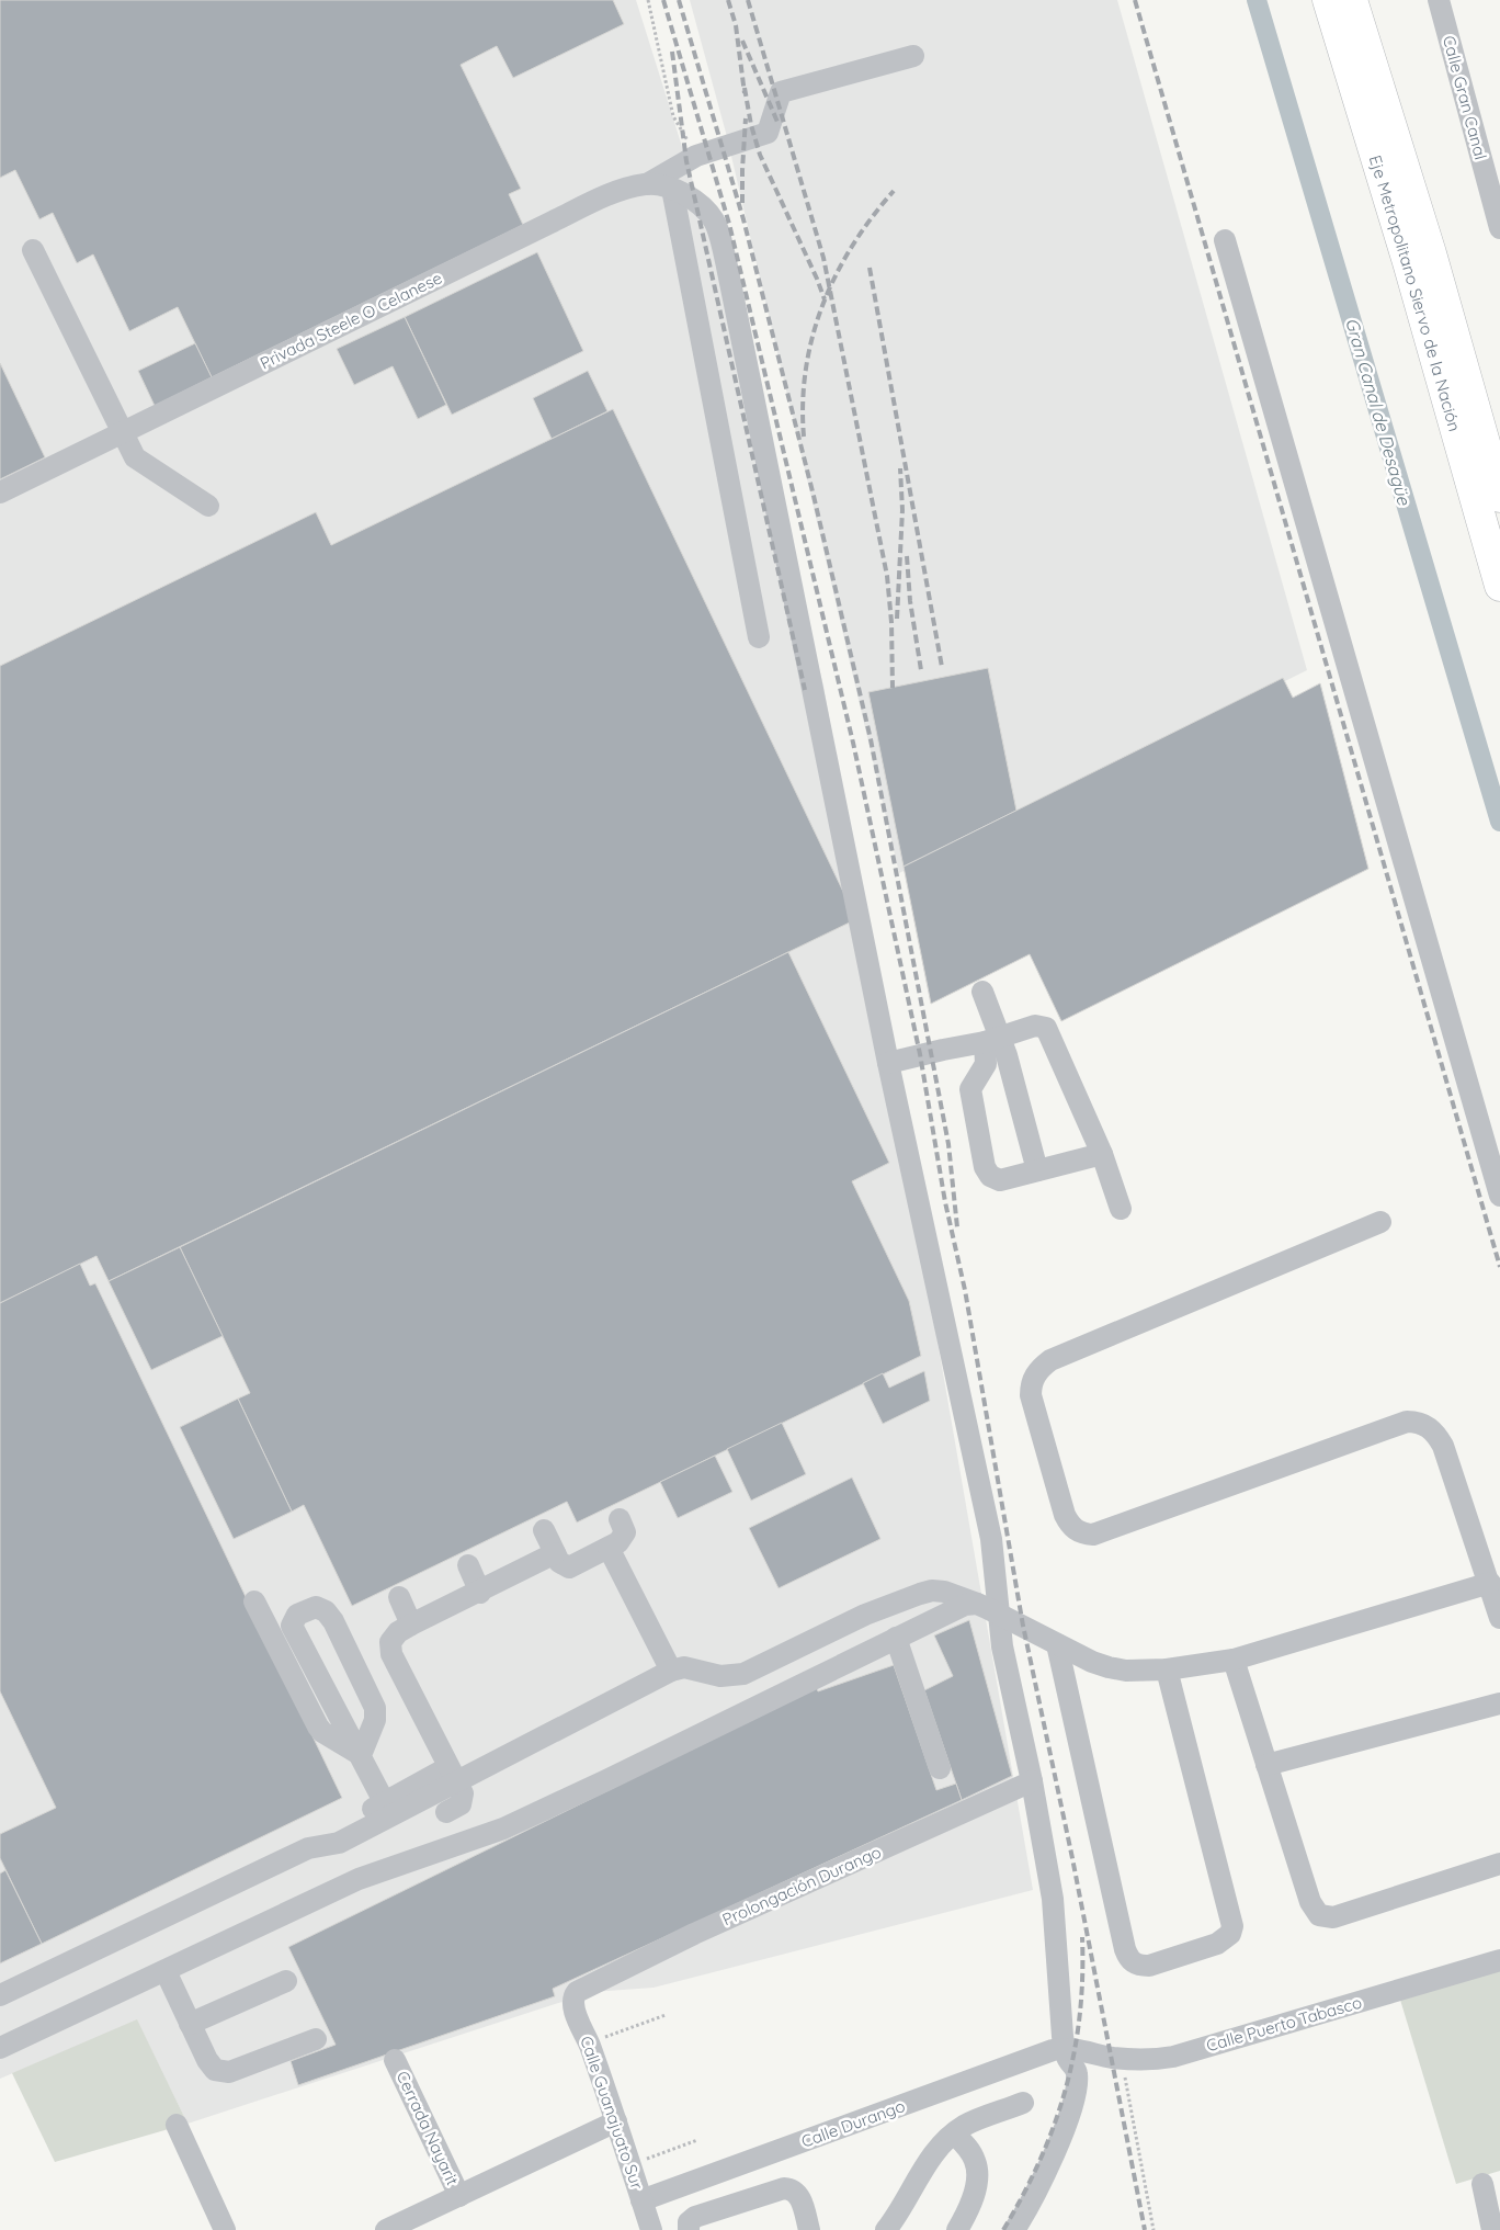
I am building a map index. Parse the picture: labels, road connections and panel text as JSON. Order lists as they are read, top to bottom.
{
  "streets": {
    "highway": ["Eje Metropolitano Siervo de la Nación"],
    "street": [
      "Calle Gran Canal",
      "Privada Steele O Celanese",
      "Prolongación Durango",
      "Calle Puerto Tabasco",
      "Calle Guanajuato Sur",
      "Calle Durango",
      "Cerrada Nayarit"
    ]
  },
  "crossings": [
    ["Prolongación Durango", "Calle Guanajuato Sur"],
    ["Calle Puerto Tabasco", "Calle Durango"],
    ["Calle Guanajuato Sur", "Calle Durango"]
  ],
  "water": ["Gran Canal de Desagüe"]
}
